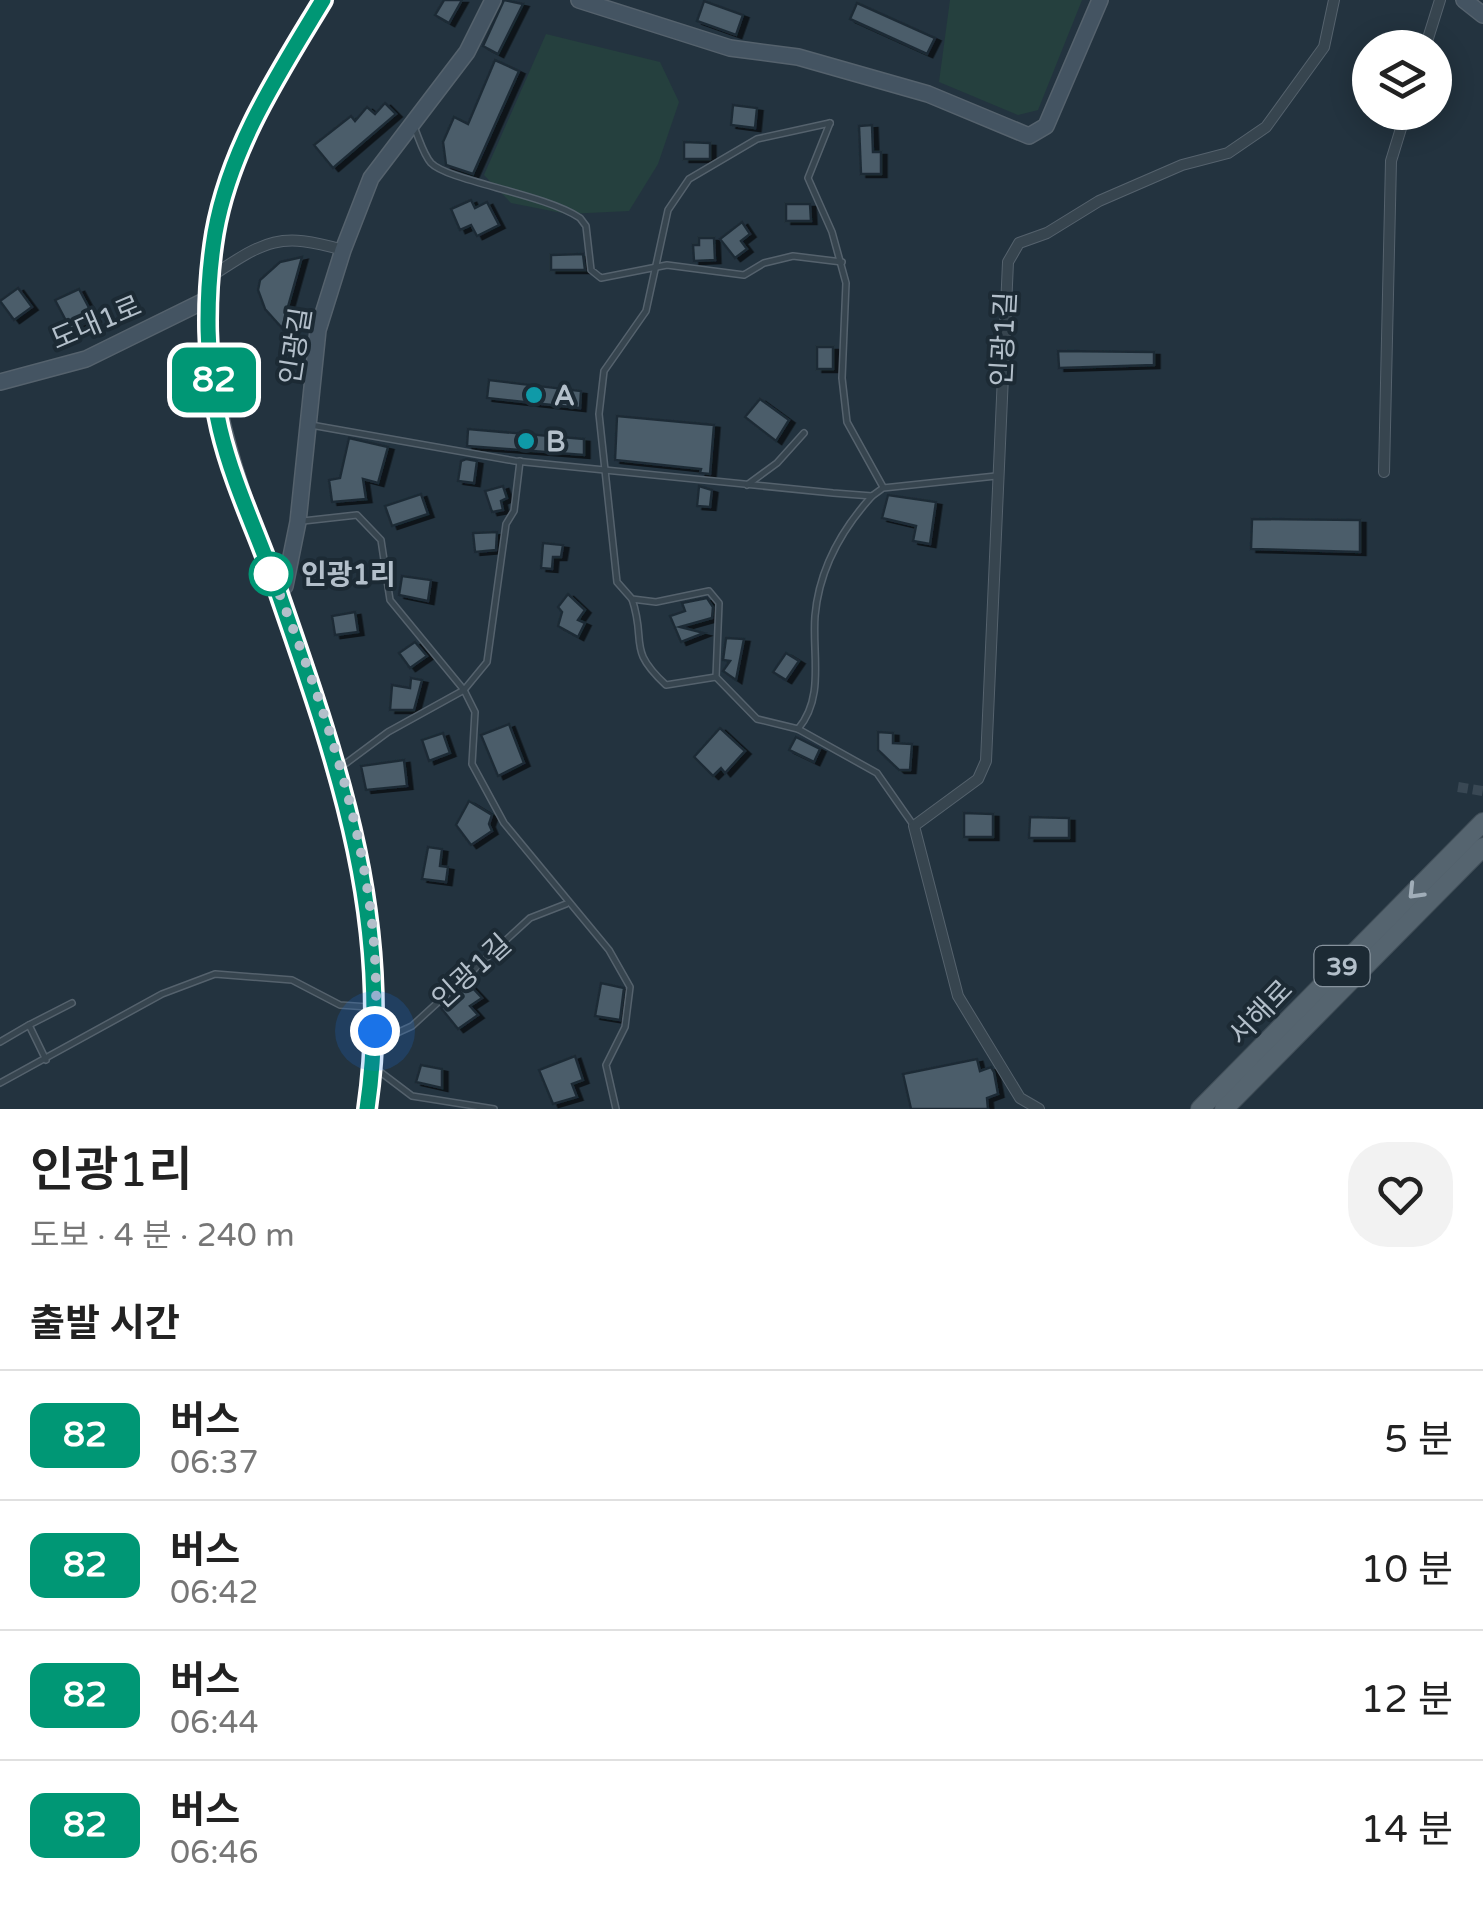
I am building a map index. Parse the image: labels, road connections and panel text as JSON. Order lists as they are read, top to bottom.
{
  "streets": {
    "main road": ["39", "서해로"],
    "street": ["도대1로", "인광1길", "인광길"]
  },
  "places": ["A", "B", "인광1리"],
  "lines": ["bus line 82"],
  "page": {
    "on_map": "82",
    "heading": [
      ["인광1리", "도보 · 4 분 · 240 m"],
      "출발 시간"
    ],
    "list": [
      {
        "mark": "82",
        "name": "버스",
        "note": "06:37",
        "value": "5 분"
      },
      {
        "mark": "82",
        "name": "버스",
        "note": "06:42",
        "value": "10 분"
      },
      {
        "mark": "82",
        "name": "버스",
        "note": "06:44",
        "value": "12 분"
      },
      {
        "mark": "82",
        "name": "버스",
        "note": "06:46",
        "value": "14 분"
      }
    ]
  }
}
